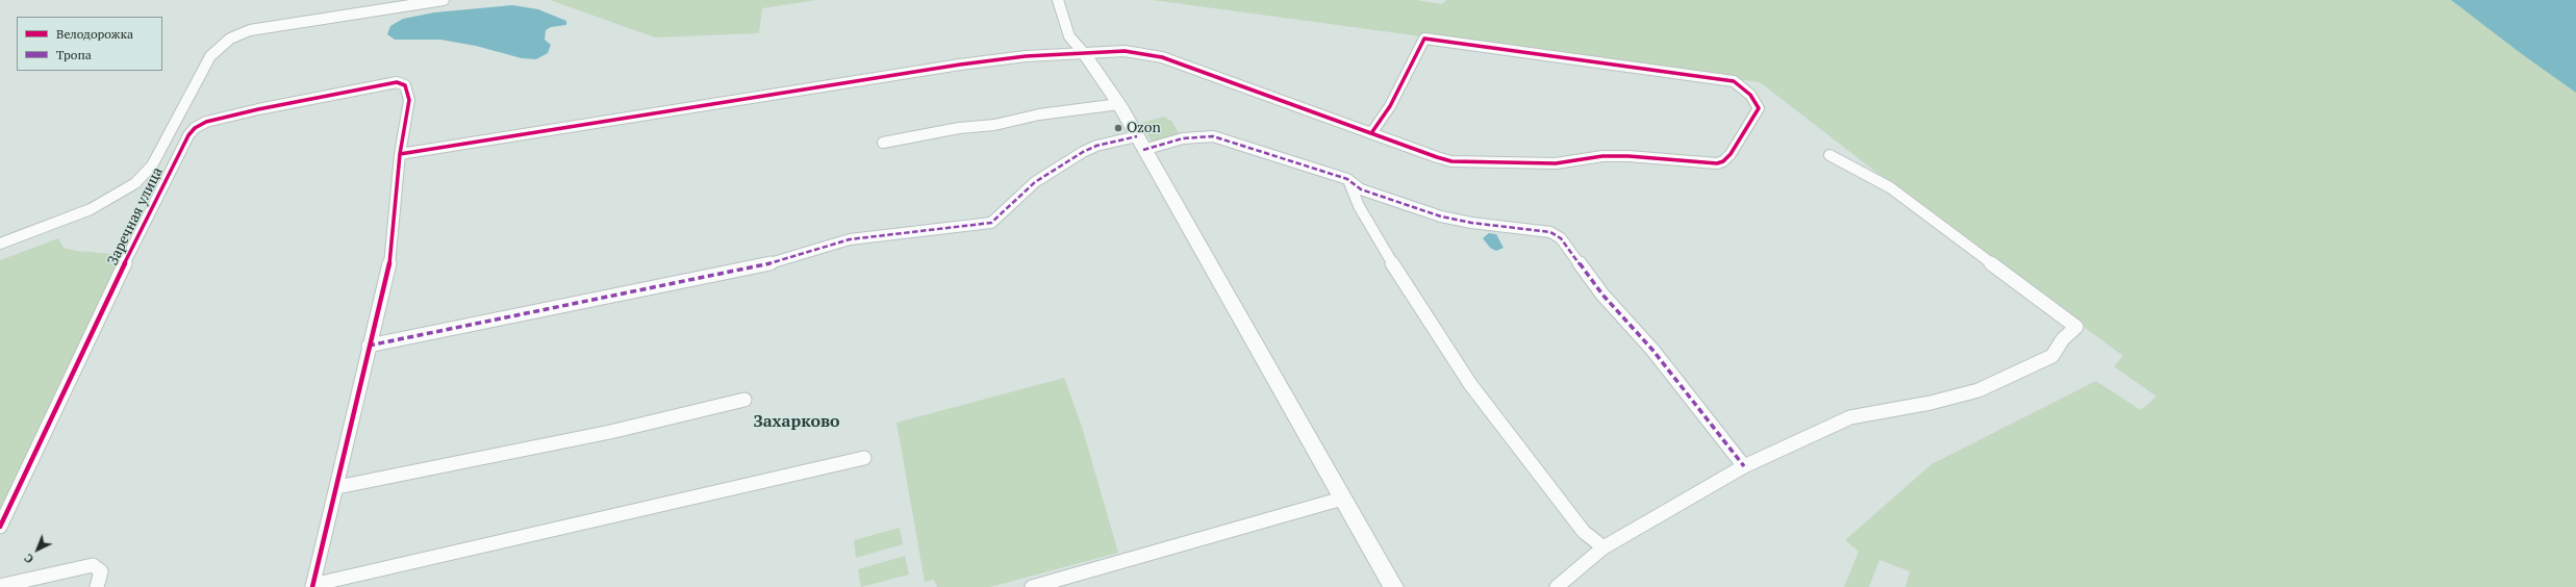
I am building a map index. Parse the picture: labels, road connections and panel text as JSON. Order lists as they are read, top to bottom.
{
  "streets": {
    "street": ["Заречная улица"]
  },
  "districts": ["Захарково"],
  "places": ["Ozon"],
  "legend": ["Велодорожка", "Тропа"],
  "north": "bottom left"
}
